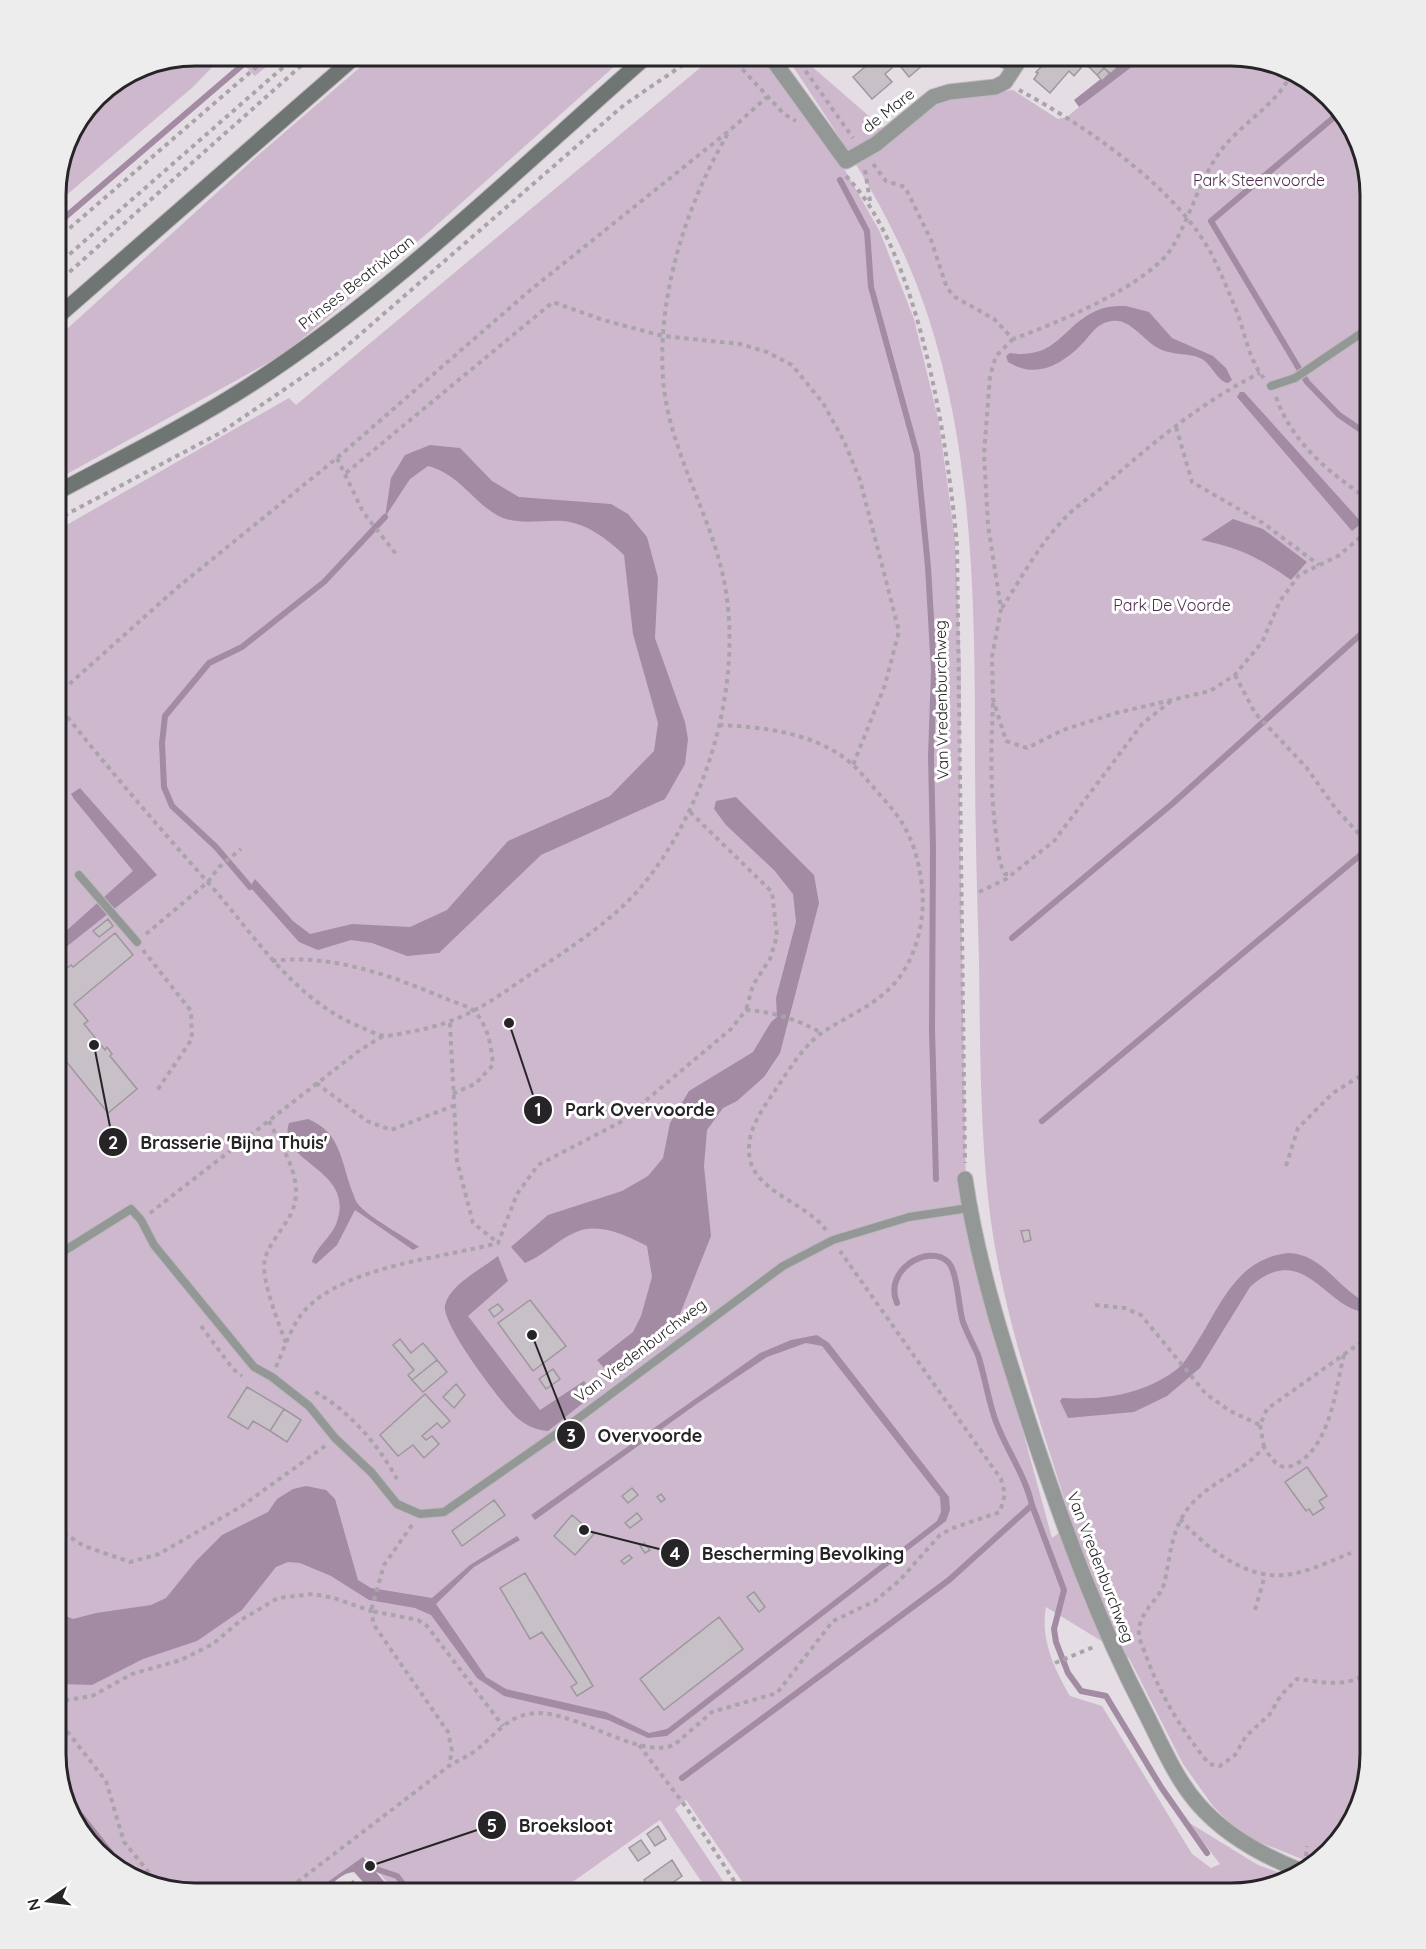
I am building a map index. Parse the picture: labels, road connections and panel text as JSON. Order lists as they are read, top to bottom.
{
  "streets": {
    "main road": ["Prinses Beatrixlaan"],
    "street": ["de Mare", "Van Vredenburchweg"]
  },
  "crossings": [
    ["de Mare", "Van Vredenburchweg"]
  ],
  "parks": ["Park Steenvoorde", "Park De Voorde"],
  "places": [
    "Park Overvoorde",
    "Brasserie 'Bijna Thuis'",
    "Overvoorde",
    "Bescherming Bevolking",
    "Broeksloot"
  ],
  "north": "left"
}
